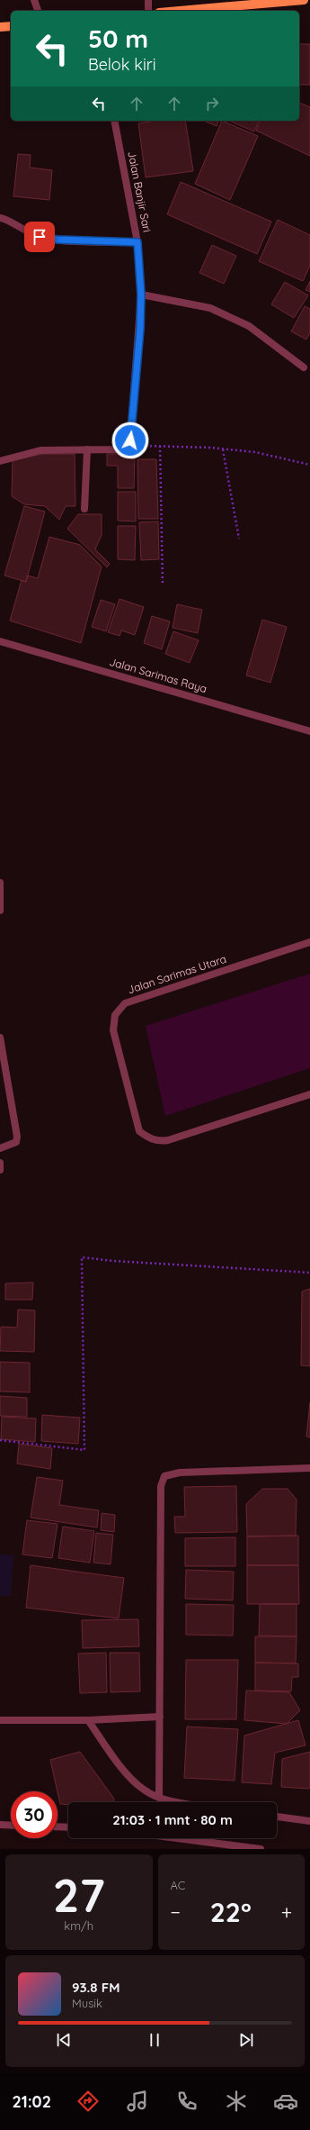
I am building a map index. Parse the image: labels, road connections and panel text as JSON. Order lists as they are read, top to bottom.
{
  "streets": {
    "street": ["Jalan Banjir Sari", "Jalan Sarimas Raya", "Jalan Sarimas Utara"]
  },
  "page": {
    "turn": ["50 m", "Belok kiri"],
    "limit": "30",
    "trip": "21:03 · 1 mnt · 80 m",
    "tile": [
      ["27", "km/h"],
      "AC"
    ],
    "heat": ["−", "22°", "+"],
    "song": ["93.8 FM", "Musik"],
    "tabs": "21:02"
  }
}
